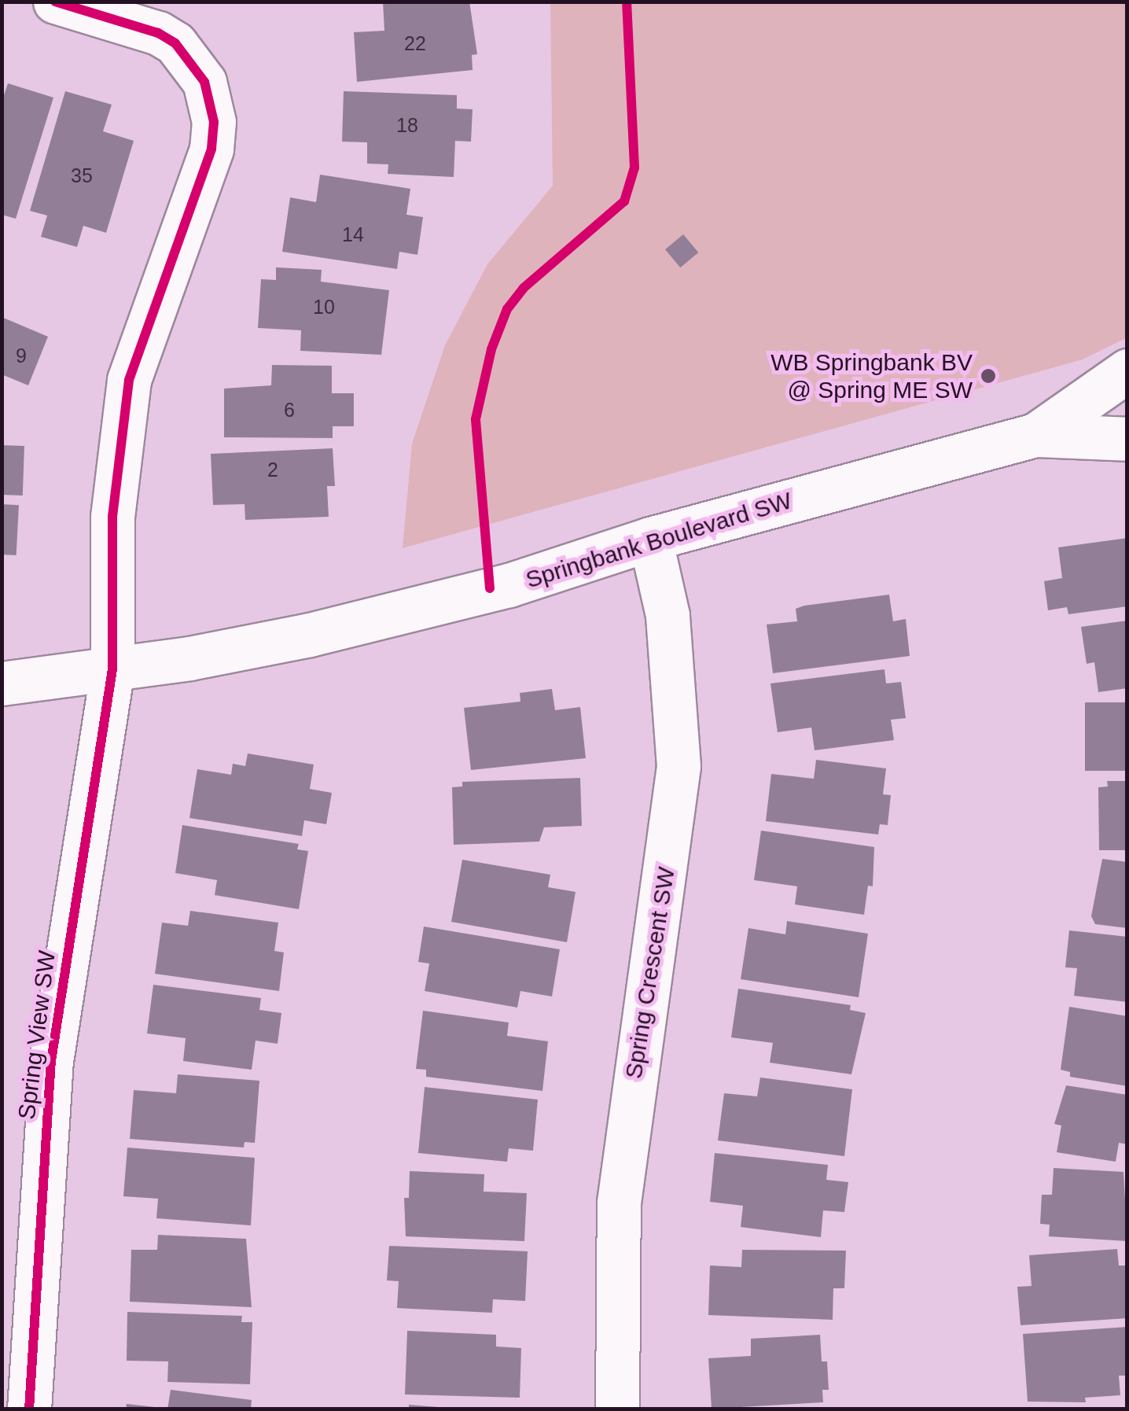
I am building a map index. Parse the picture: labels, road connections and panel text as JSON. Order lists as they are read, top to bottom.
{
  "streets": {
    "street": ["Springbank Boulevard SW", "Spring Crescent SW", "Spring View SW"]
  },
  "crossings": [
    ["Springbank Boulevard SW", "Spring Crescent SW"],
    ["Springbank Boulevard SW", "Spring View SW"]
  ],
  "places": ["WB Springbank BV @ Spring ME SW"],
  "house_numbers": [
    "22",
    "18",
    "35",
    "14",
    "10",
    "9",
    "6",
    "2"
  ]
}
